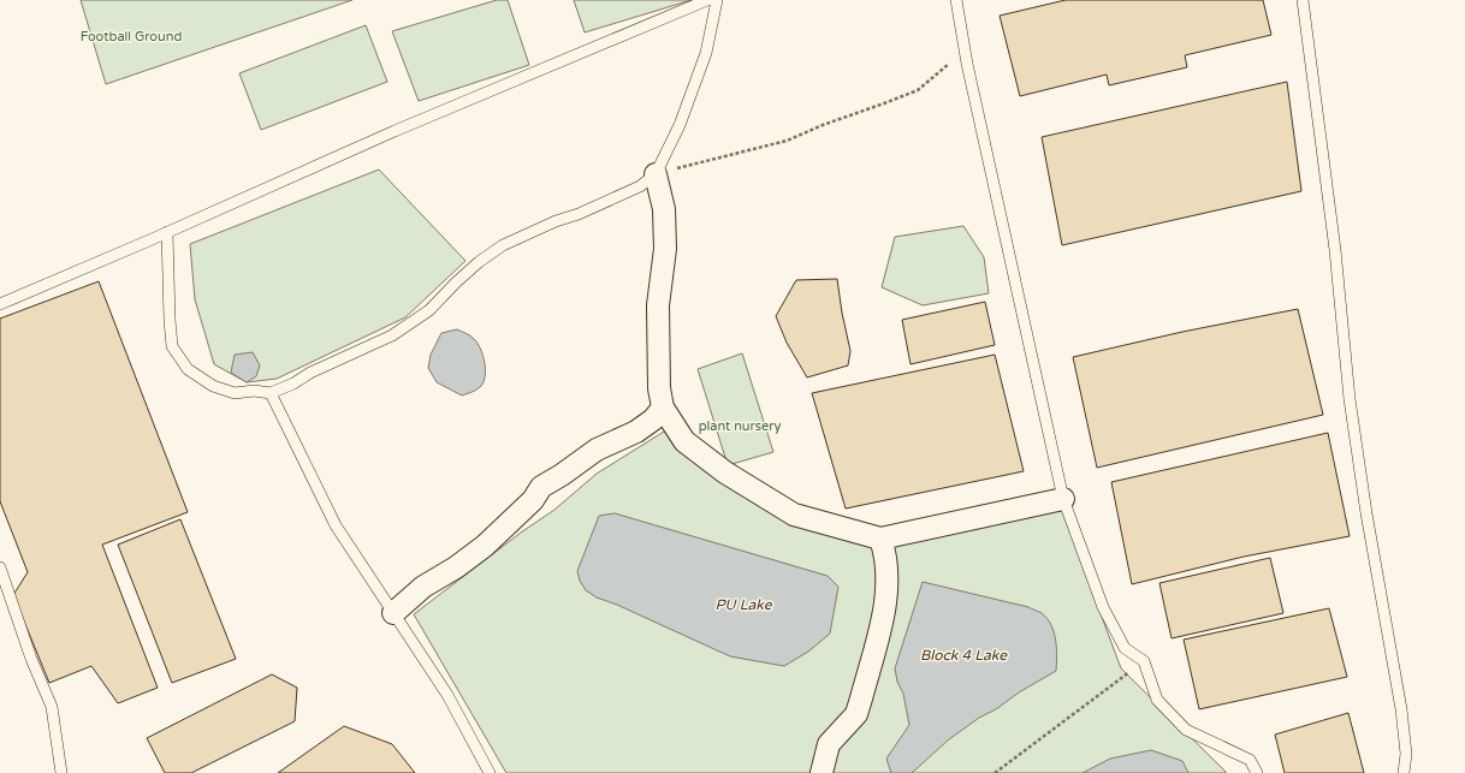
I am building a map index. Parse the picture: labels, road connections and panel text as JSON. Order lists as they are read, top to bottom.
{
  "water": ["PU Lake", "Block 4 Lake"],
  "parks": ["Football Ground", "plant nursery"]
}
